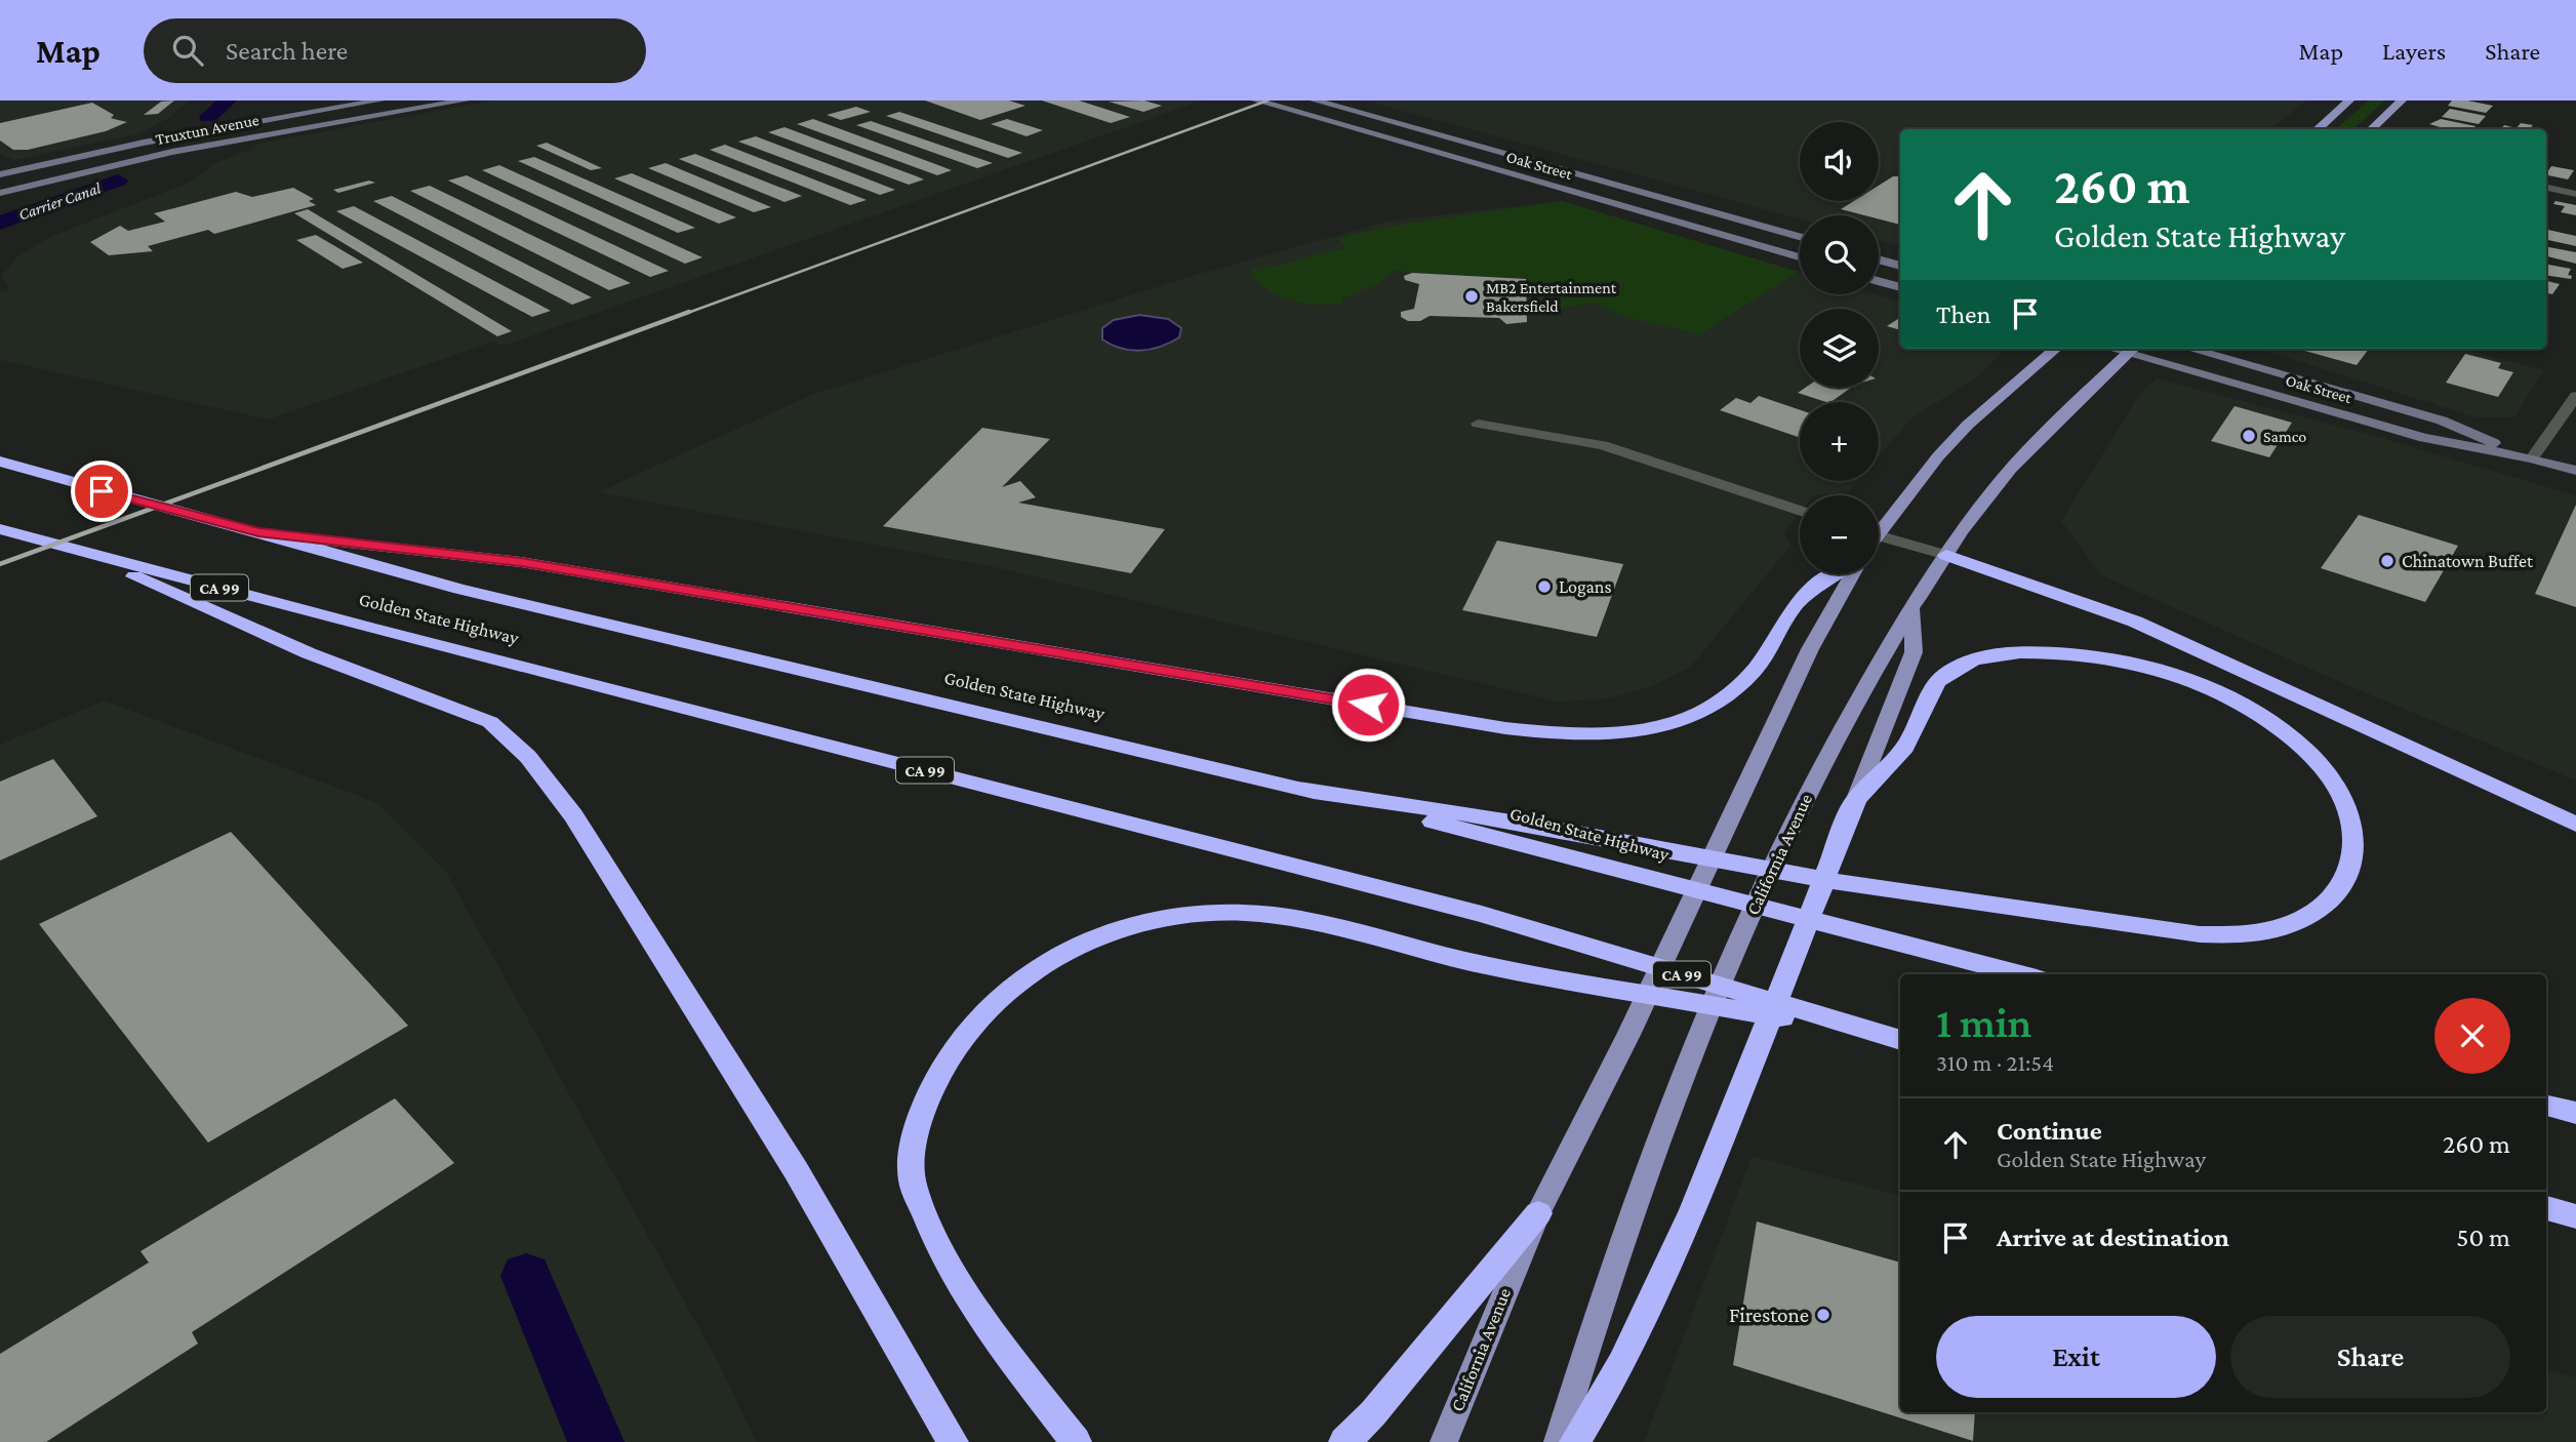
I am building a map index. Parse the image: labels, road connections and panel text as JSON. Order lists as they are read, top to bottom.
{
  "streets": {
    "highway": ["CA 99", "Golden State Highway"],
    "main road": ["Truxtun Avenue", "Oak Street", "California Avenue"]
  },
  "crossings": [
    ["Oak Street", "California Avenue"]
  ],
  "water": ["Carrier Canal"],
  "places": [
    "MB2 Entertainment Bakersfield",
    "Samco",
    "Chinatown Buffet",
    "Logans",
    "Firestone"
  ],
  "page": {
    "header": "Map",
    "search": "Search here",
    "nav": ["Map", "Layers", "Share"],
    "map_buttons": ["+", "−"],
    "turn": ["260 m", "Golden State Highway"],
    "then": "Then",
    "heading": ["1 min", "310 m · 21:54"],
    "list": [
      {
        "name": "Continue",
        "note": "Golden State Highway",
        "value": "260 m"
      },
      {
        "name": "Arrive at destination",
        "value": "50 m"
      }
    ],
    "buttons": ["Exit", "Share"]
  }
}
